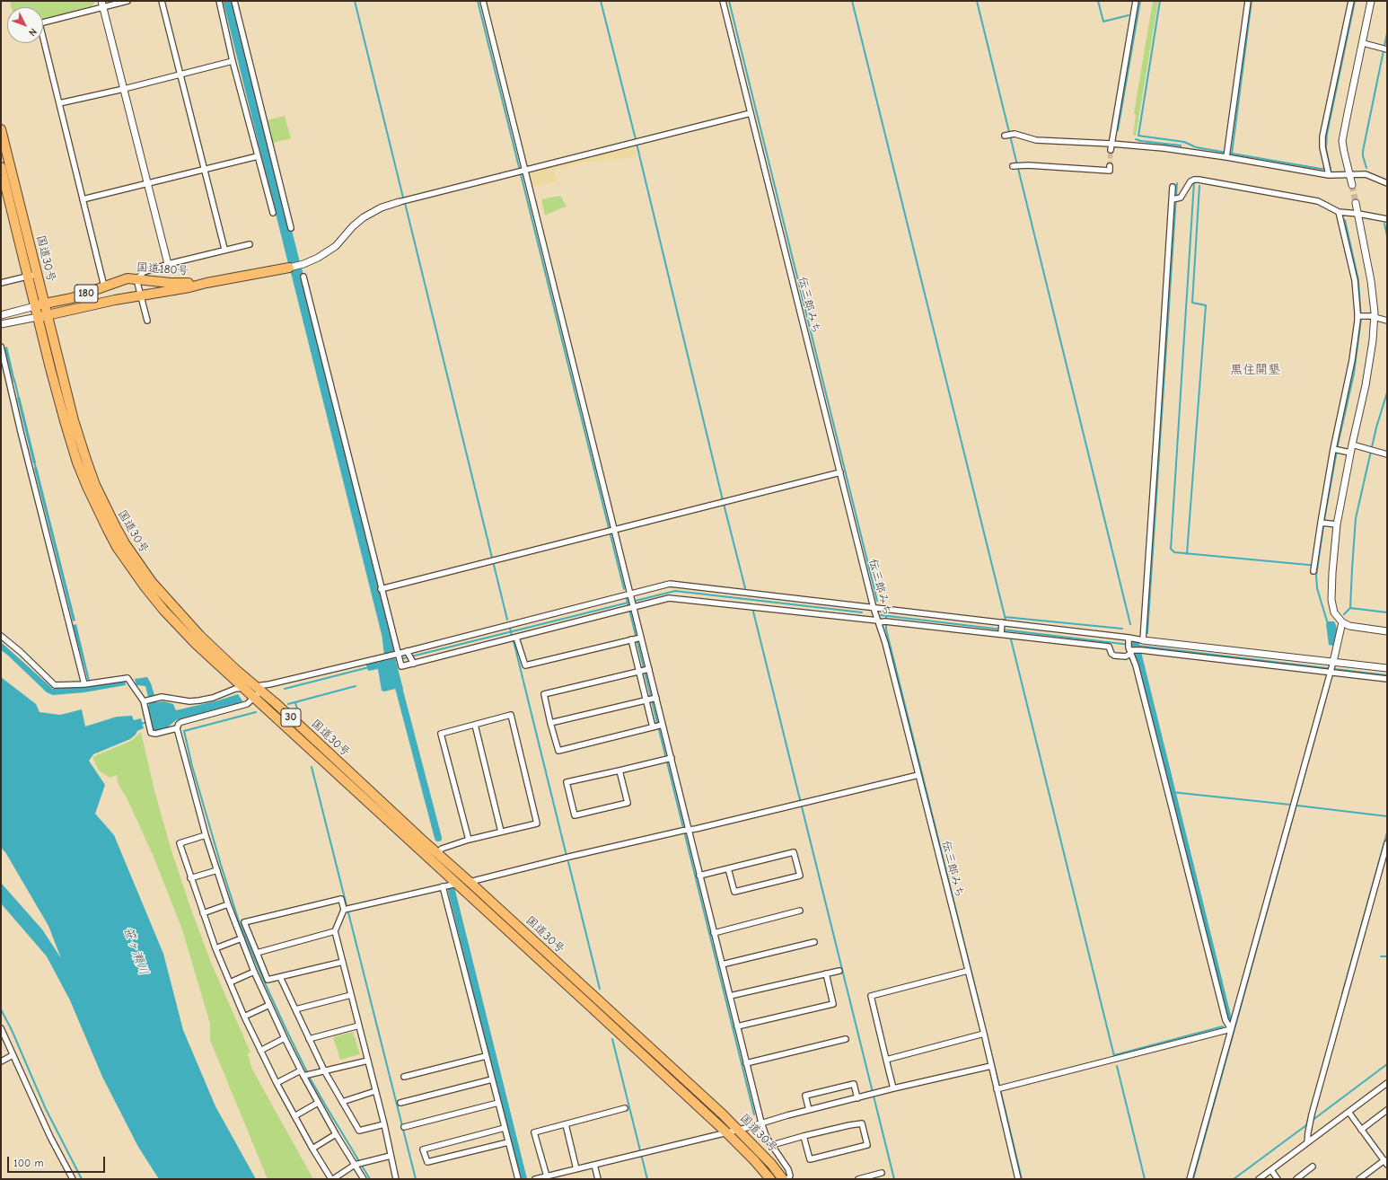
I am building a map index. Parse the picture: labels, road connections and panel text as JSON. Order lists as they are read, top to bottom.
{
  "streets": {
    "highway": [
      "国道30号",
      "国道180号",
      "180",
      "30"
    ],
    "street": ["伝三郎みち"]
  },
  "crossings": [
    ["国道30号", "国道180号"]
  ],
  "districts": ["黒住開墾"],
  "water": ["笹ヶ瀬川"],
  "scale_bar": "100 m",
  "north": "bottom right"
}
